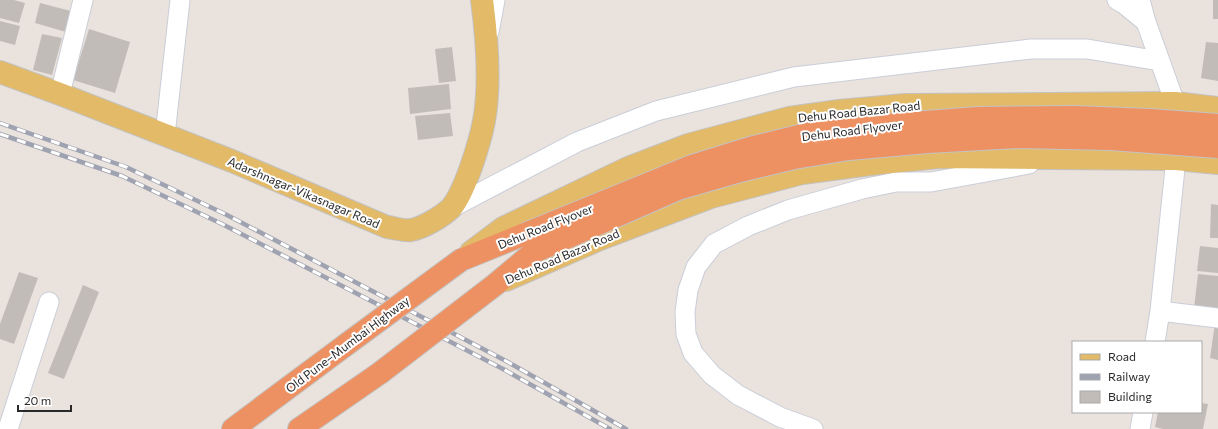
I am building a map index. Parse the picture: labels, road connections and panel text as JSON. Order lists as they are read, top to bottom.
{
  "streets": {
    "highway": ["Dehu Road Flyover", "Old Pune–Mumbai Highway"],
    "main road": ["Dehu Road Bazar Road", "Adarshnagar-Vikasnagar Road"]
  },
  "crossings": [
    ["Dehu Road Bazar Road", "Dehu Road Flyover"],
    ["Dehu Road Bazar Road", "Old Pune–Mumbai Highway"],
    ["Dehu Road Flyover", "Old Pune–Mumbai Highway"]
  ],
  "legend": ["Road", "Railway", "Building"],
  "scale_bar": "20 m"
}
